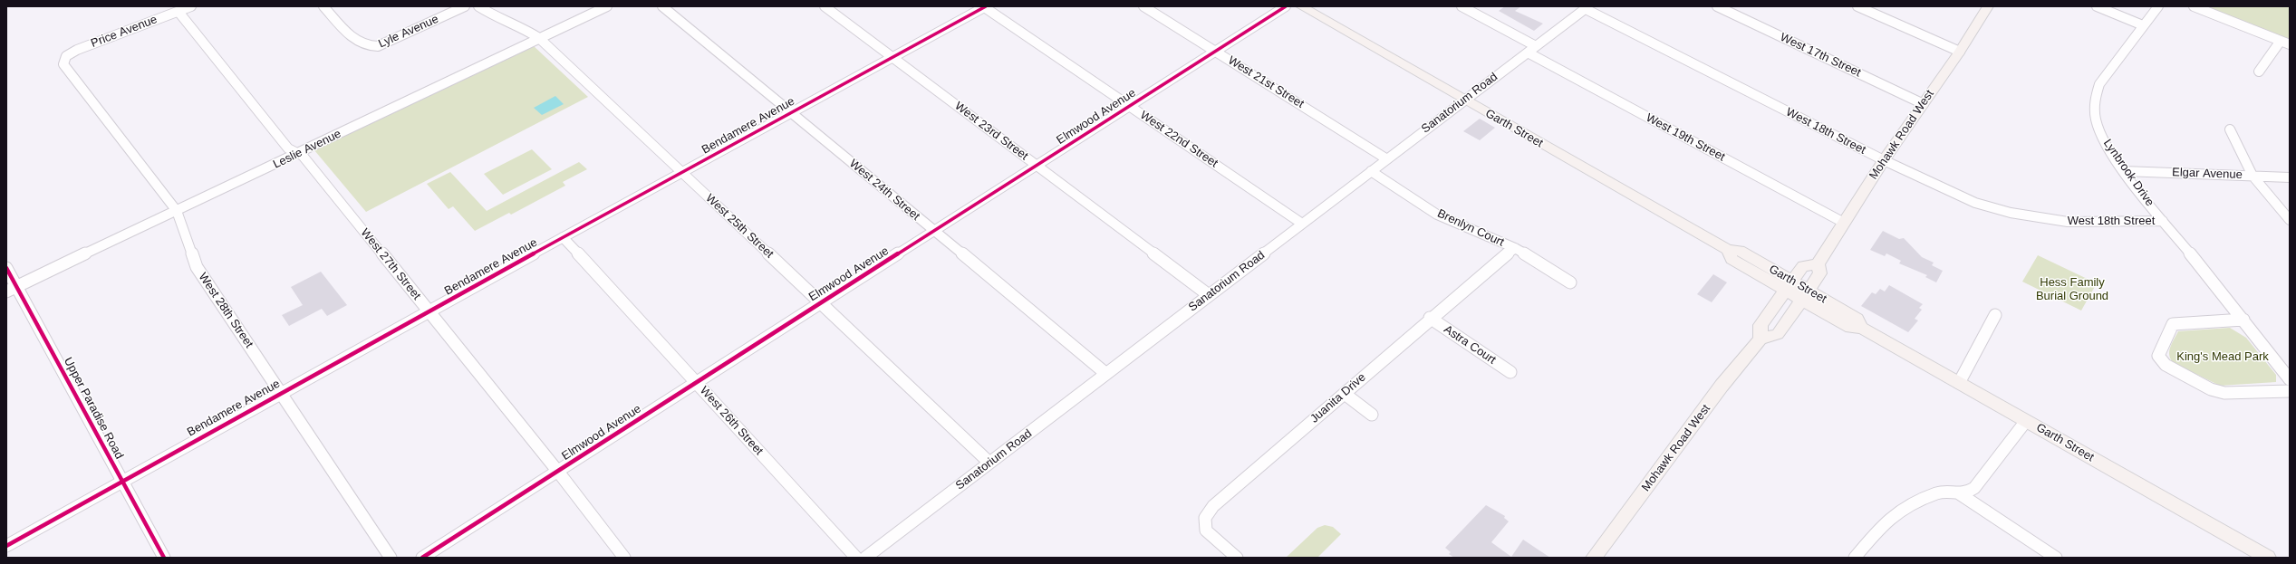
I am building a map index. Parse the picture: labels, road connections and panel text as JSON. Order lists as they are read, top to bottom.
{
  "streets": {
    "main road": ["Garth Street", "Mohawk Road West"],
    "street": [
      "Price Avenue",
      "Lyle Avenue",
      "West 17th Street",
      "West 21st Street",
      "Sanatorium Road",
      "Elmwood Avenue",
      "Bendamere Avenue",
      "West 23rd Street",
      "West 18th Street",
      "West 19th Street",
      "West 22nd Street",
      "Leslie Avenue",
      "Lynbrook Drive",
      "Elgar Avenue",
      "West 24th Street",
      "West 25th Street",
      "Brenlyn Court",
      "West 27th Street",
      "West 28th Street",
      "Astra Court",
      "Juanita Drive",
      "Upper Paradise Road",
      "West 26th Street"
    ]
  },
  "crossings": [
    ["Price Avenue", "West 27th Street"],
    ["Price Avenue", "West 28th Street"],
    ["West 17th Street", "Mohawk Road West"],
    ["West 21st Street", "Sanatorium Road"],
    ["West 21st Street", "Elmwood Avenue"],
    ["Sanatorium Road", "Garth Street"],
    ["Sanatorium Road", "West 23rd Street"],
    ["Sanatorium Road", "West 18th Street"],
    ["Sanatorium Road", "West 19th Street"],
    ["Sanatorium Road", "West 22nd Street"],
    ["Sanatorium Road", "West 24th Street"],
    ["Sanatorium Road", "West 25th Street"],
    ["Sanatorium Road", "Brenlyn Court"],
    ["Elmwood Avenue", "West 23rd Street"],
    ["Elmwood Avenue", "West 22nd Street"],
    ["Elmwood Avenue", "West 24th Street"],
    ["Elmwood Avenue", "West 25th Street"],
    ["Elmwood Avenue", "West 27th Street"],
    ["Elmwood Avenue", "West 26th Street"],
    ["Bendamere Avenue", "West 23rd Street"],
    ["Bendamere Avenue", "West 22nd Street"],
    ["Bendamere Avenue", "West 24th Street"],
    ["Bendamere Avenue", "West 25th Street"],
    ["Bendamere Avenue", "West 27th Street"],
    ["Bendamere Avenue", "West 28th Street"],
    ["Bendamere Avenue", "Upper Paradise Road"],
    ["Bendamere Avenue", "West 26th Street"],
    ["Garth Street", "Mohawk Road West"],
    ["West 18th Street", "Mohawk Road West"],
    ["West 18th Street", "Lynbrook Drive"],
    ["Mohawk Road West", "West 19th Street"],
    ["Leslie Avenue", "West 25th Street"],
    ["Leslie Avenue", "West 27th Street"],
    ["Leslie Avenue", "West 28th Street"],
    ["Leslie Avenue", "Upper Paradise Road"],
    ["Lynbrook Drive", "Elgar Avenue"],
    ["Brenlyn Court", "Juanita Drive"],
    ["Astra Court", "Juanita Drive"]
  ],
  "parks": ["Hess Family Burial Ground", "King's Mead Park"]
}
